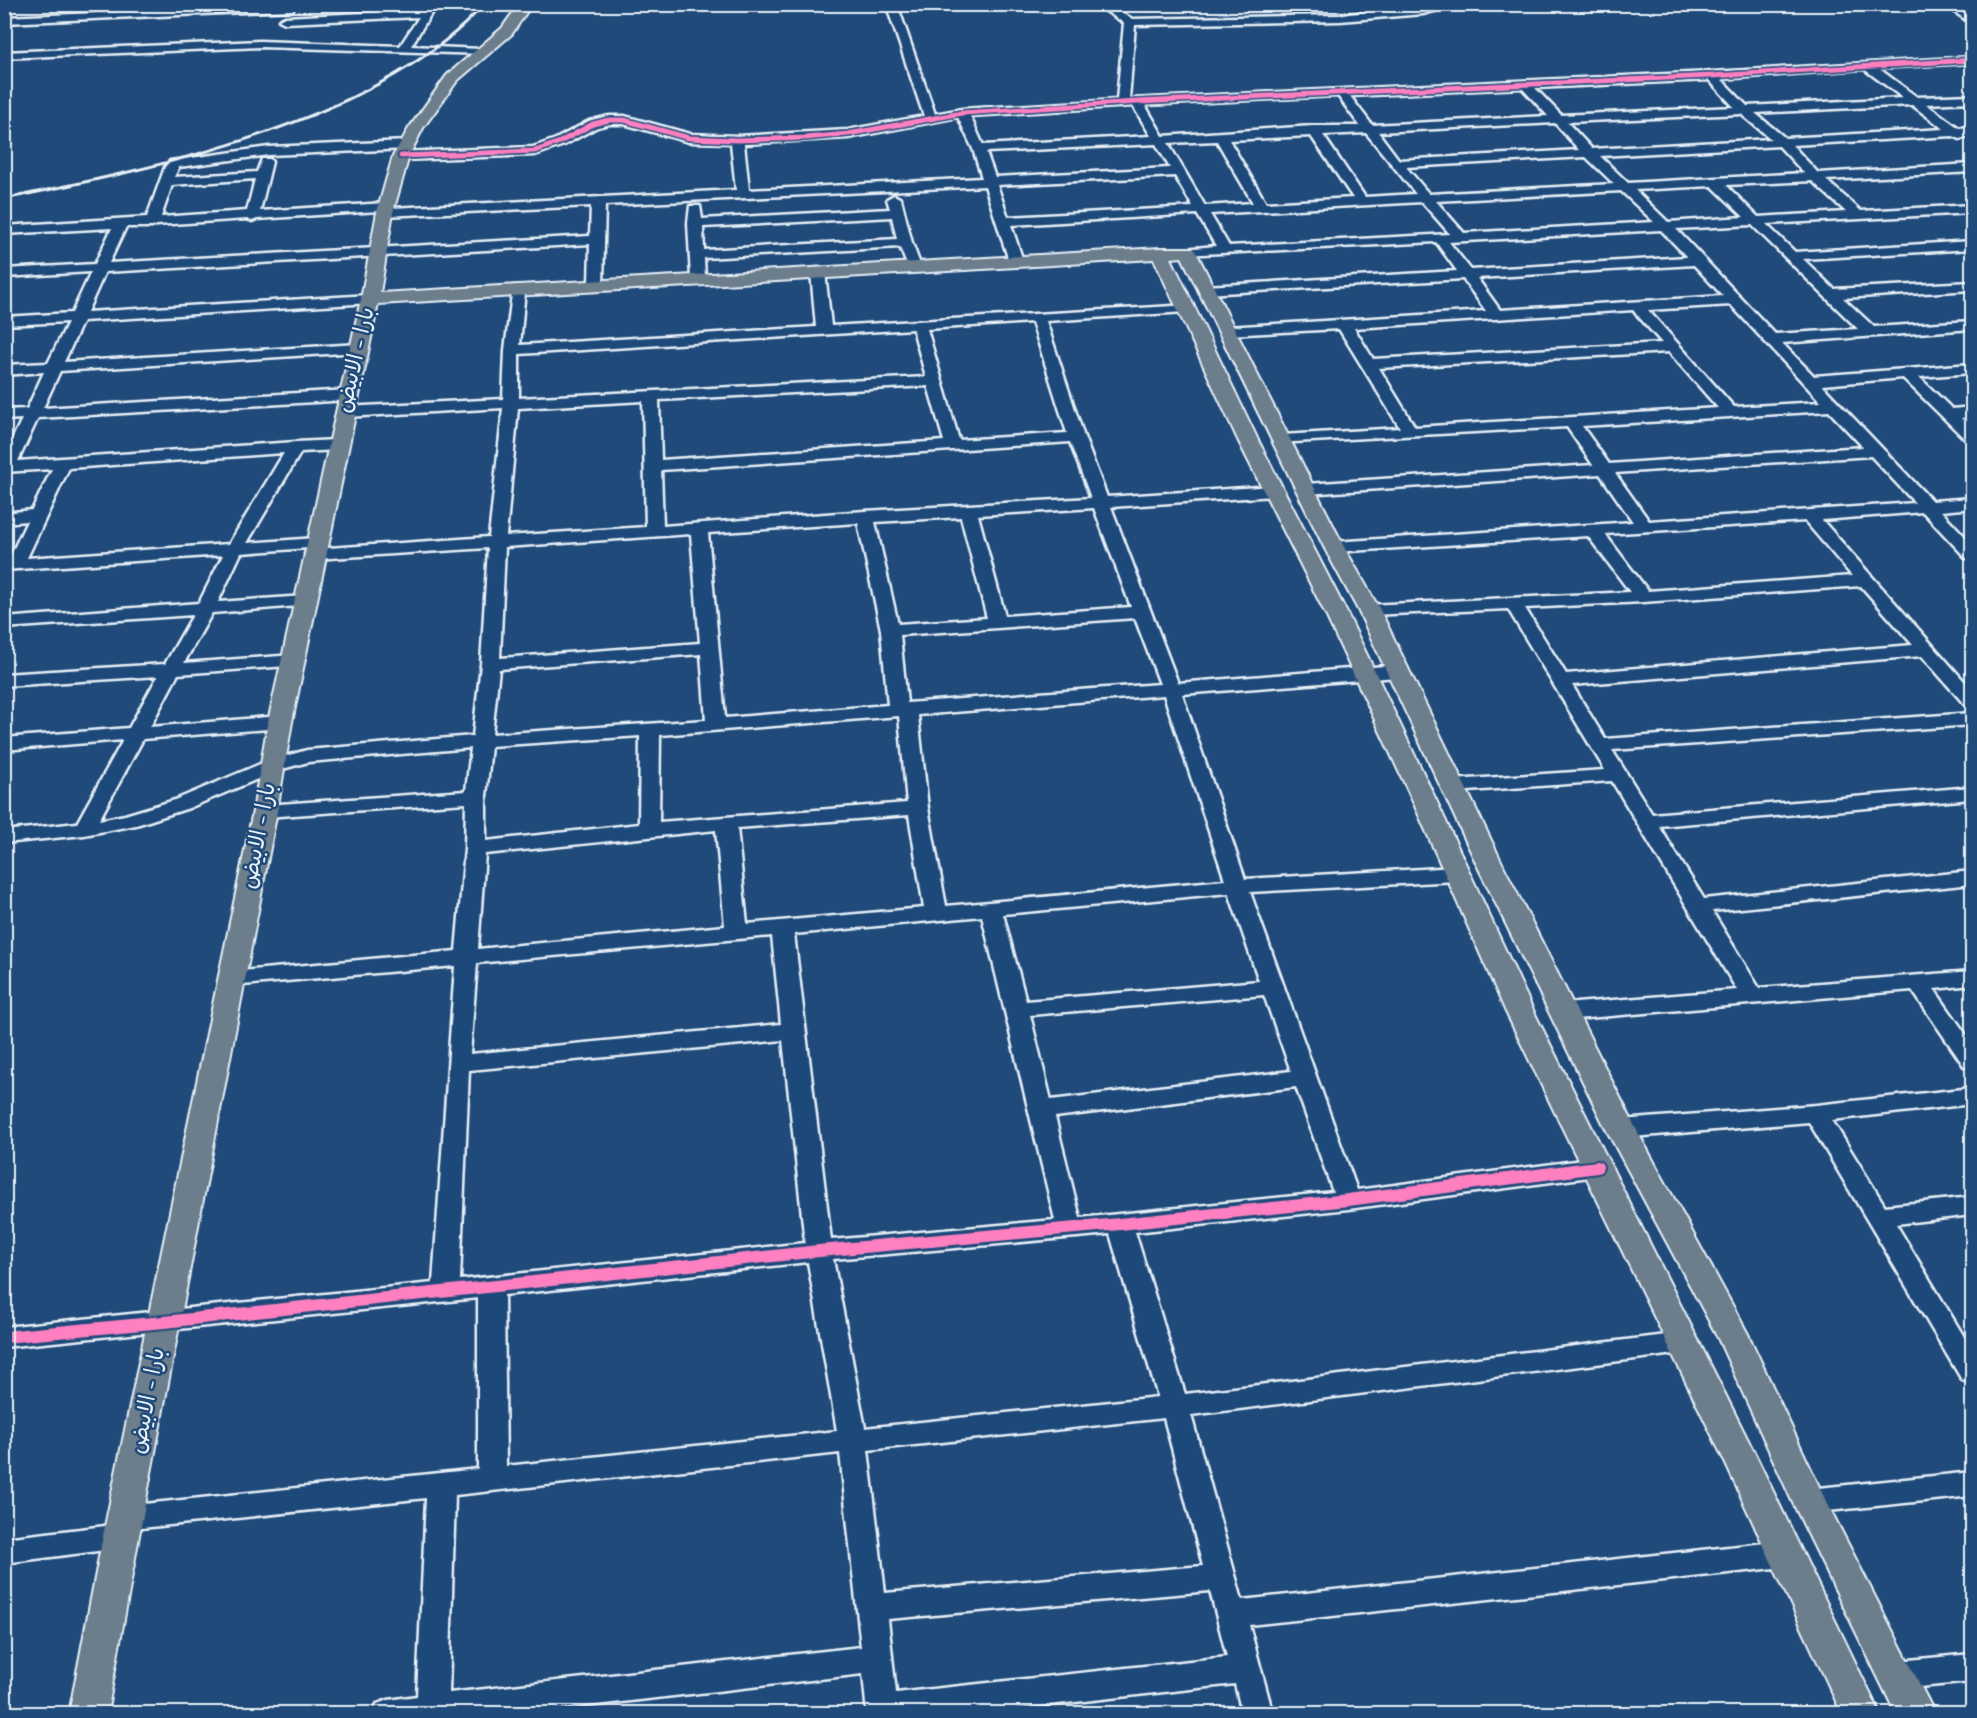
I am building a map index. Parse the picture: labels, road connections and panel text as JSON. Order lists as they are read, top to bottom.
{
  "streets": {
    "main road": ["بارا - الابيض"]
  }
}
